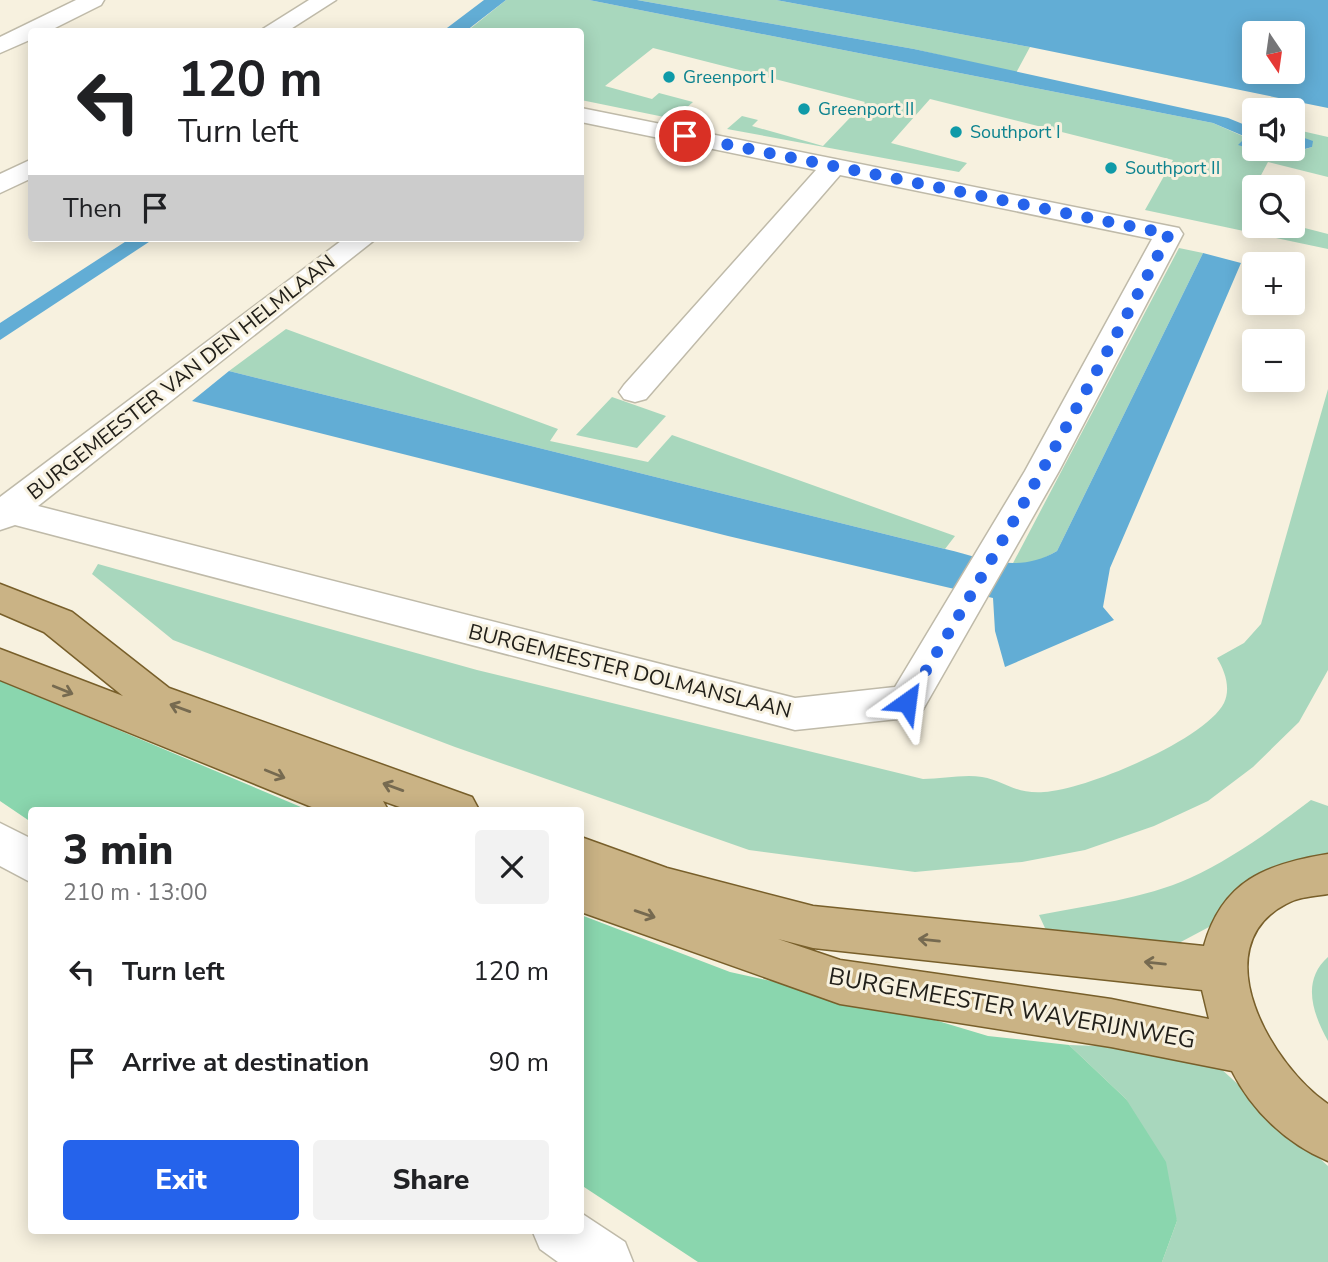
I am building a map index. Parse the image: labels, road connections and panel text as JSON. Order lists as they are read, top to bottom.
{
  "streets": {
    "main road": ["BURGEMEESTER WAVERIJNWEG"],
    "street": ["BURGEMEESTER VAN DEN HELMLAAN", "BURGEMEESTER DOLMANSLAAN"]
  },
  "crossings": [
    ["BURGEMEESTER VAN DEN HELMLAAN", "BURGEMEESTER DOLMANSLAAN"]
  ],
  "places": [
    "Greenport I",
    "Greenport II",
    "Southport I",
    "Southport II"
  ],
  "north": "bottom",
  "page": {
    "map_buttons": ["+", "−"],
    "turn": ["120 m", "Turn left"],
    "then": "Then",
    "heading": ["3 min", "210 m · 13:00"],
    "list": [
      {
        "name": "Turn left",
        "value": "120 m"
      },
      {
        "name": "Arrive at destination",
        "value": "90 m"
      }
    ],
    "buttons": ["Exit", "Share"]
  }
}
